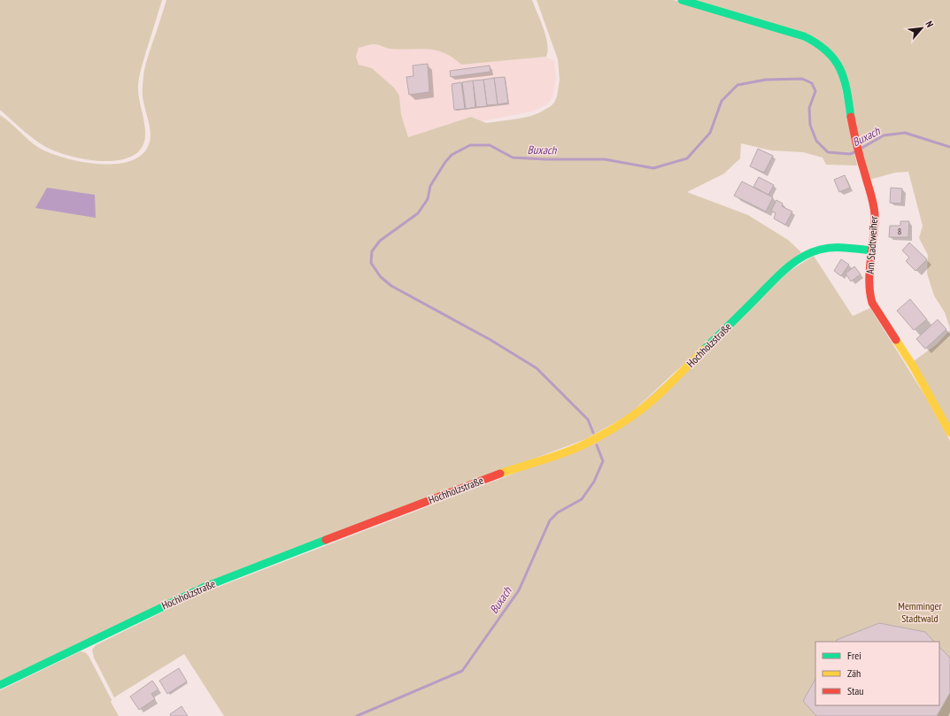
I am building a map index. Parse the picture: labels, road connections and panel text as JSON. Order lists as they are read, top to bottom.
{
  "streets": {
    "street": ["Am Stadtweiher", "Hochholzstraße"]
  },
  "crossings": [
    ["Am Stadtweiher", "Hochholzstraße"]
  ],
  "water": ["Buxach"],
  "parks": ["Memminger Stadtwald"],
  "house_numbers": ["8"],
  "legend": ["Frei", "Zäh", "Stau"],
  "north": "top right"
}
